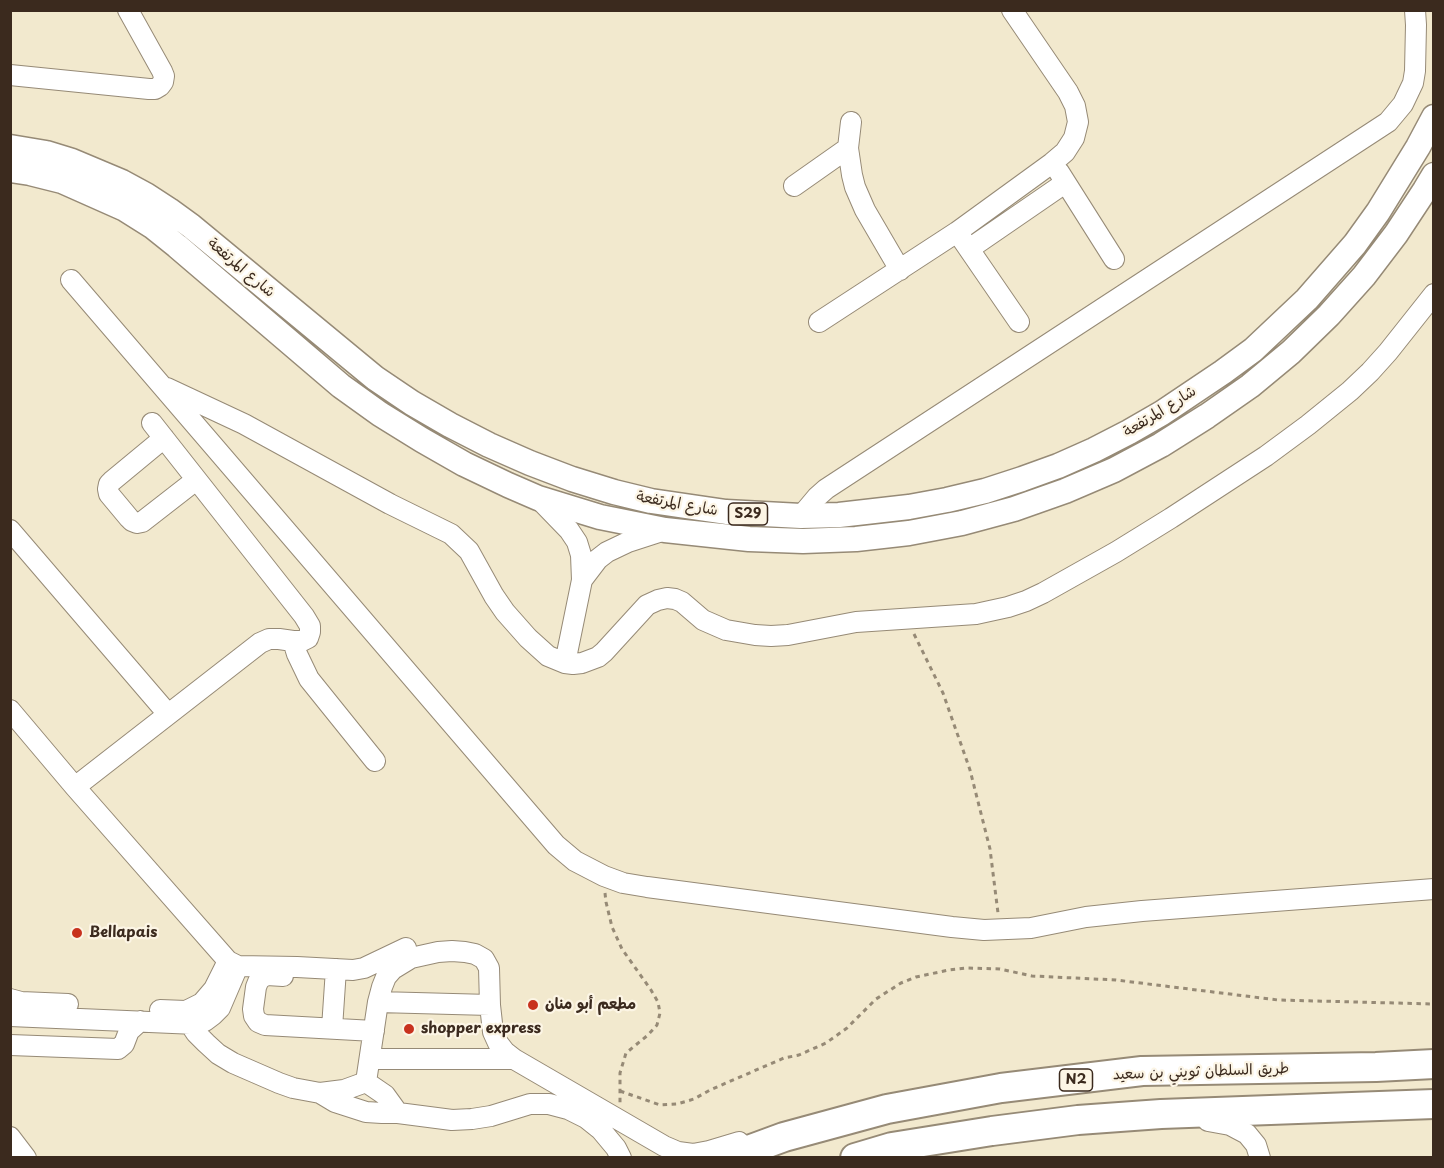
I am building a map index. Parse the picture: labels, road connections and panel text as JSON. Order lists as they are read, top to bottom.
{
  "streets": {
    "highway": ["طريق السلطان ثويني بن سعيد", "N2"],
    "main road": ["شارع المرتفعة", "S29"]
  },
  "places": ["Bellapais", "مطعم أبو منان", "shopper express"]
}
